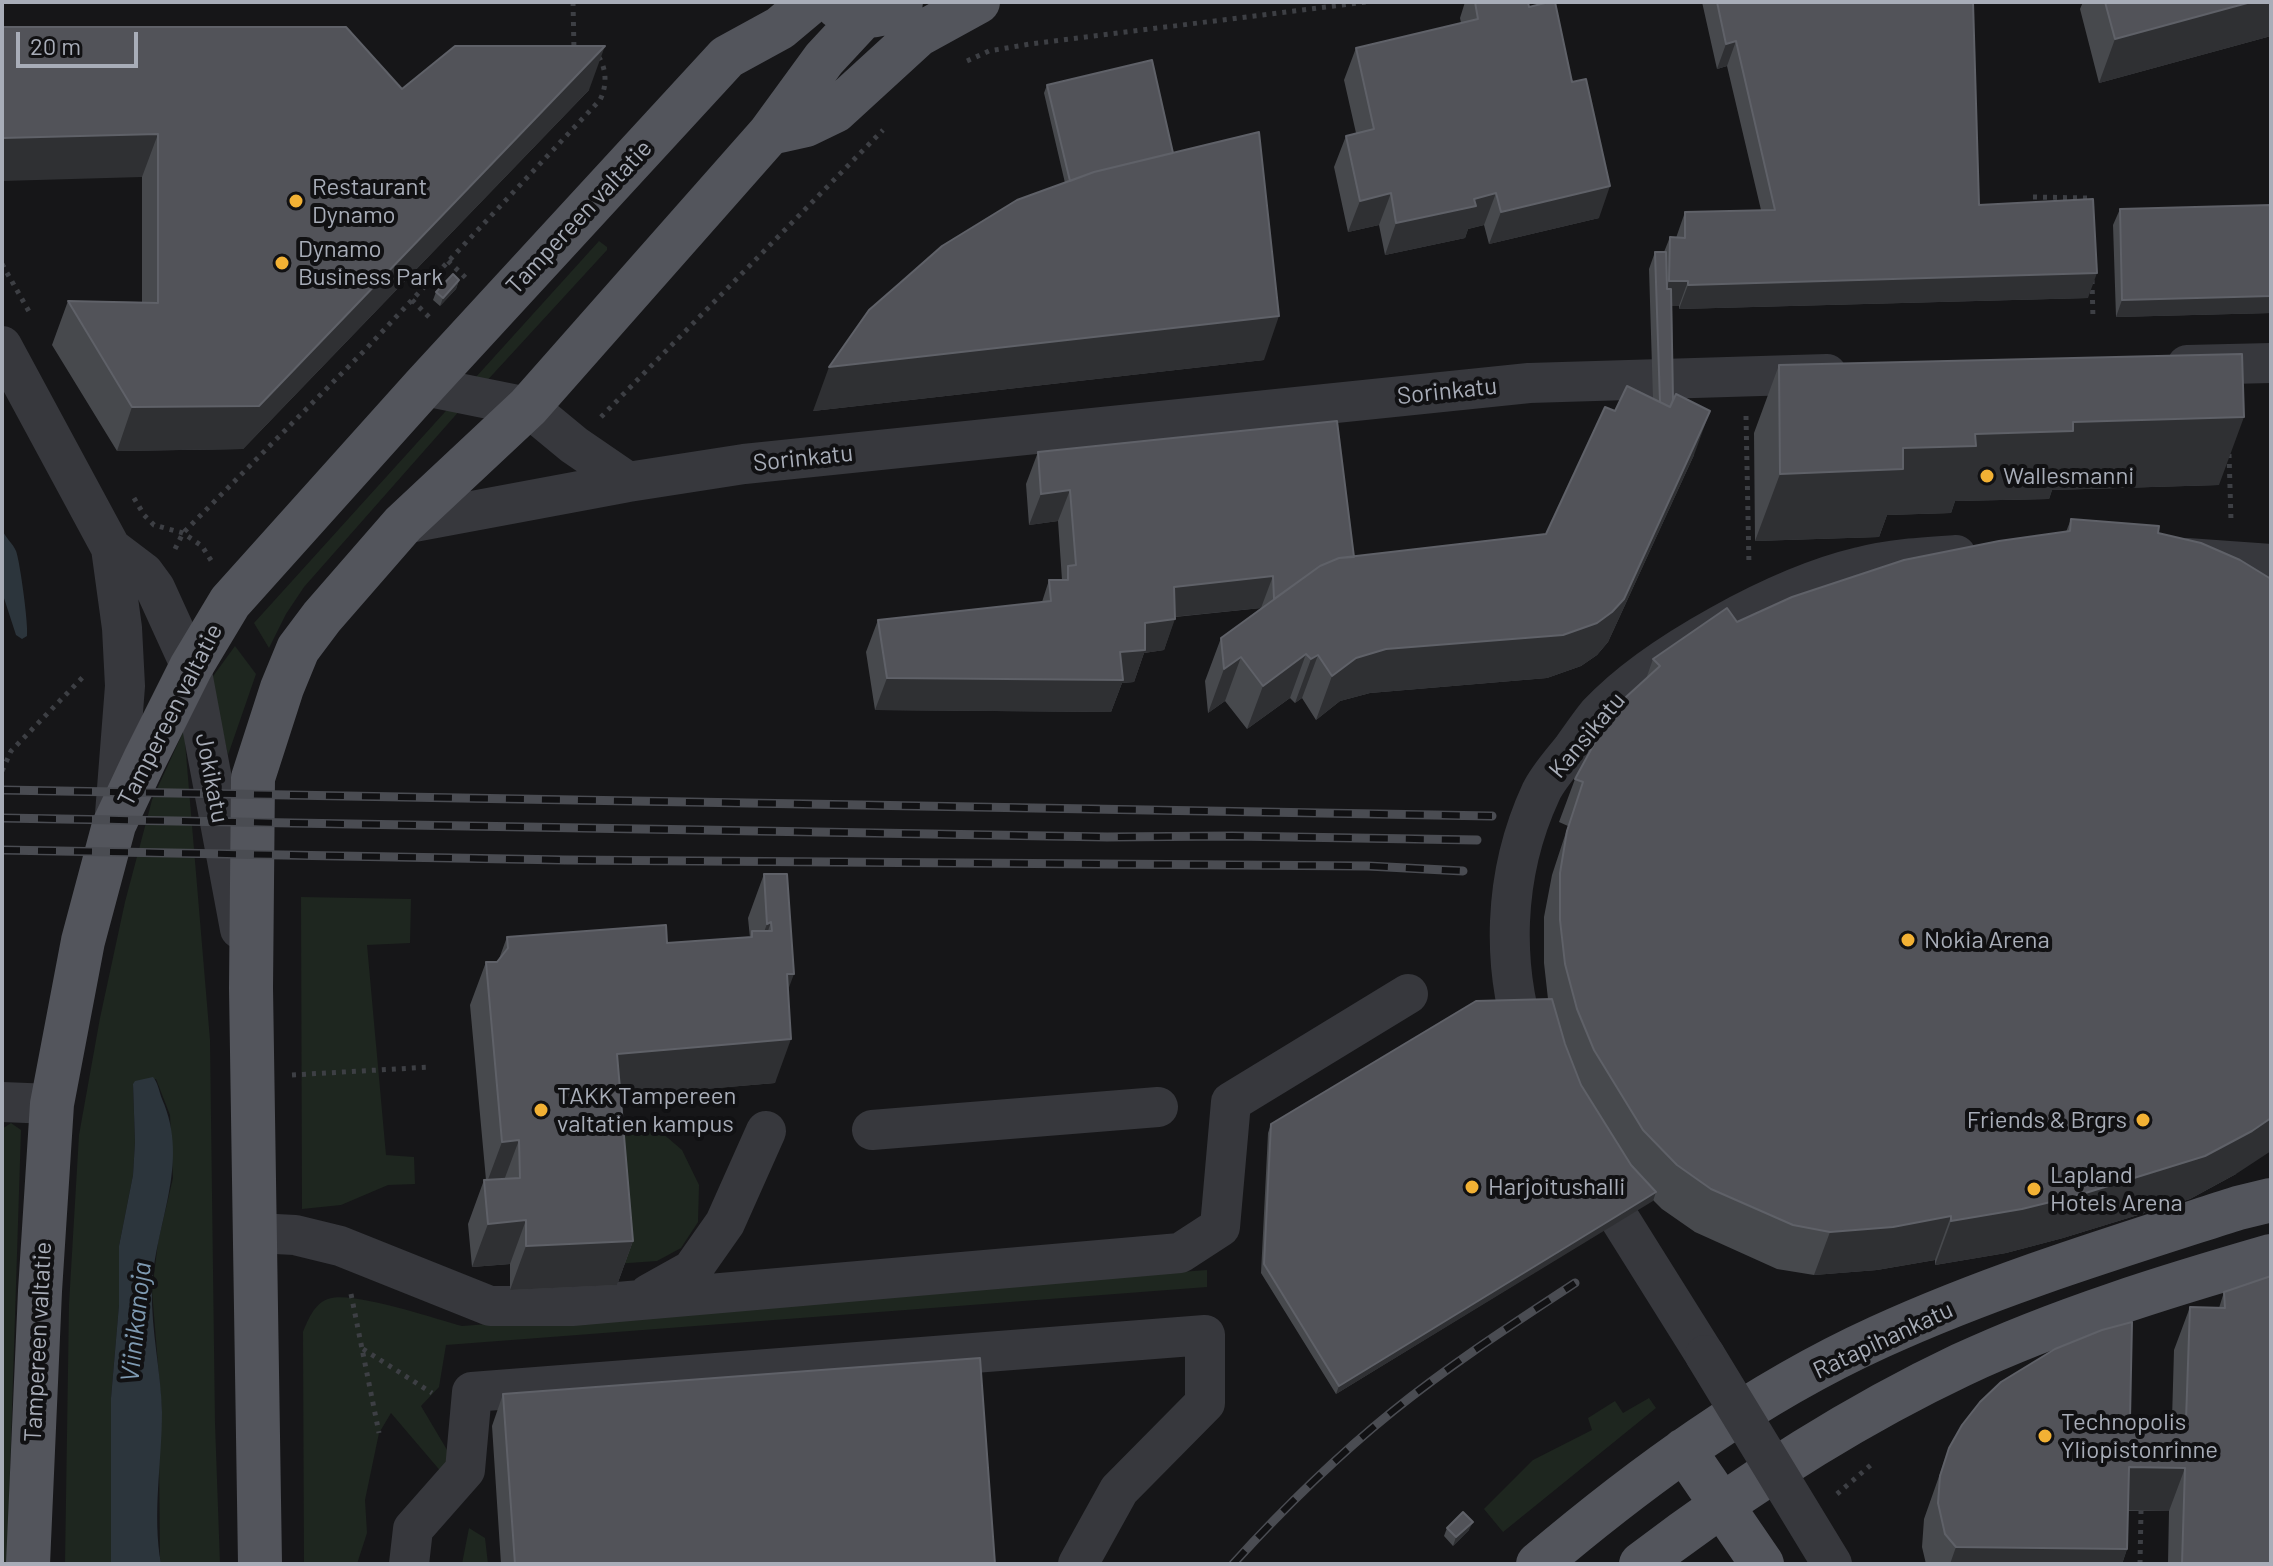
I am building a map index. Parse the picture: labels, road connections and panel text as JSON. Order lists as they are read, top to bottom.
{
  "streets": {
    "main road": ["Tampereen valtatie", "Ratapihankatu"],
    "street": ["Sorinkatu", "Kansikatu", "Jokikatu"]
  },
  "crossings": [
    ["Tampereen valtatie", "Jokikatu"]
  ],
  "water": ["Viinikanoja"],
  "places": [
    "Restaurant Dynamo",
    "Dynamo Business Park",
    "Wallesmanni",
    "Nokia Arena",
    "TAKK Tampereen valtatien kampus",
    "Friends & Brgrs",
    "Harjoitushalli",
    "Lapland Hotels Arena",
    "Technopolis Yliopistonrinne"
  ],
  "scale_bar": "20 m"
}
